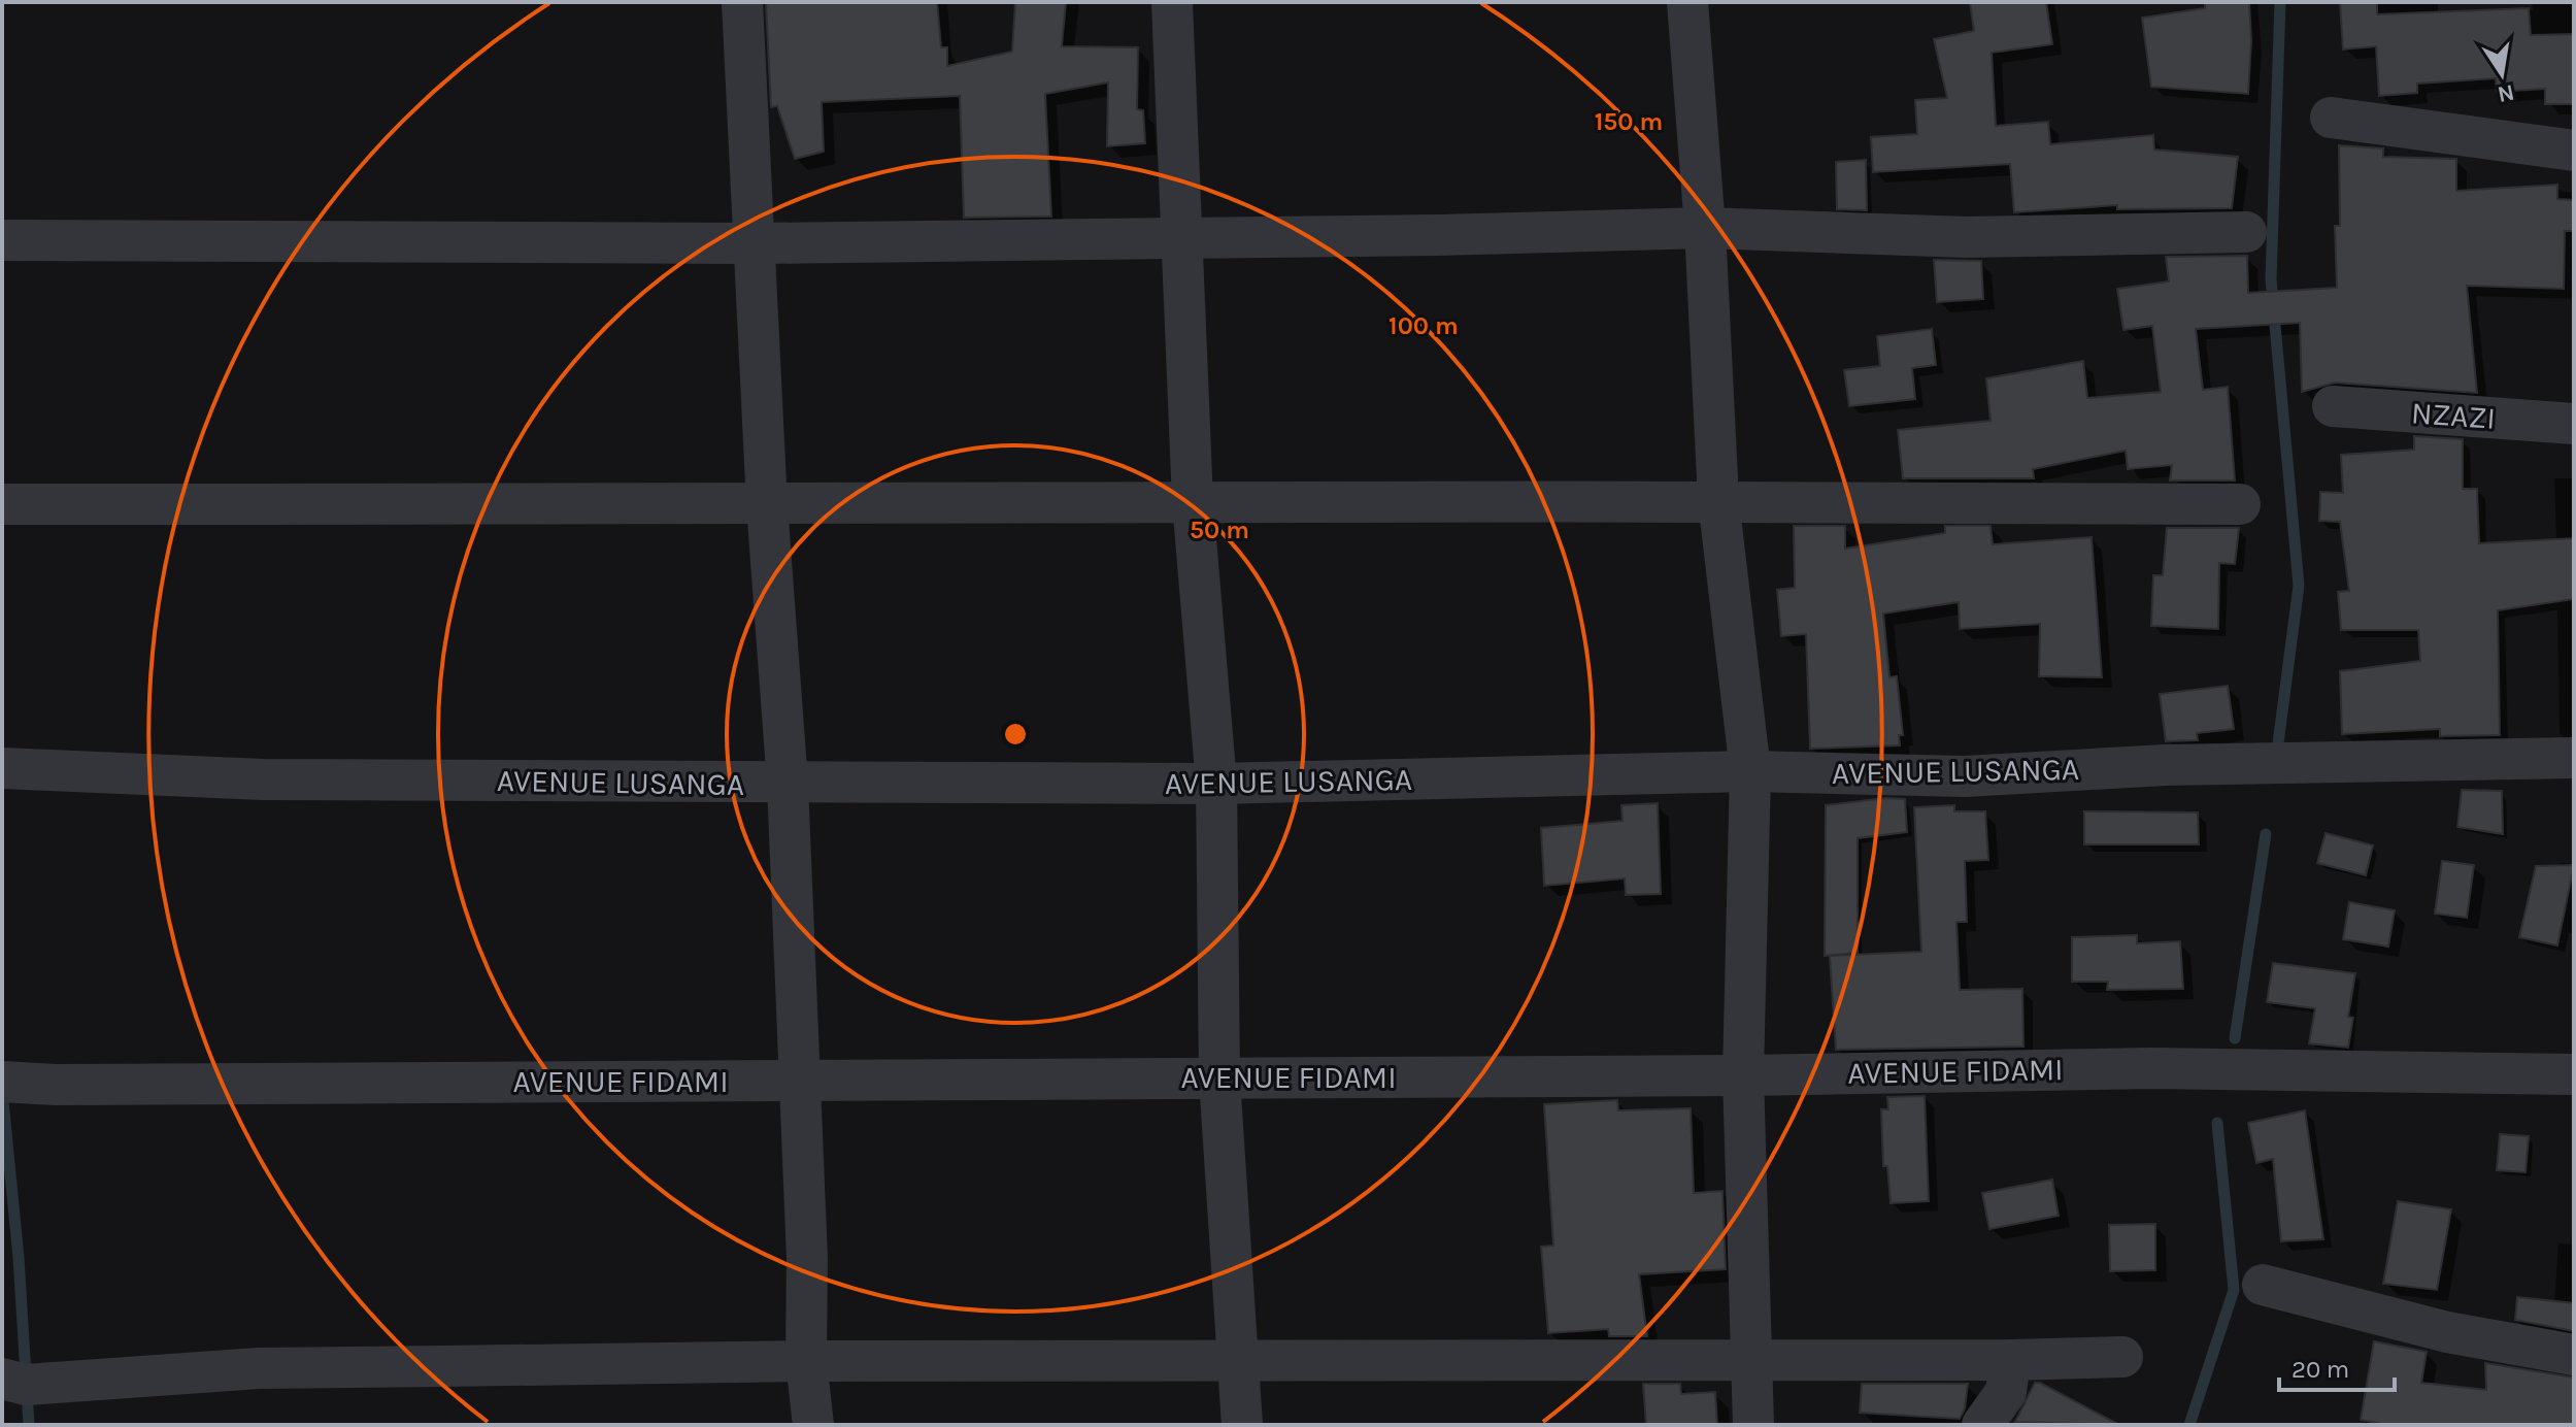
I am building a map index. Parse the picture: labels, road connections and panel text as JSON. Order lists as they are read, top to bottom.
{
  "streets": {
    "street": ["NZAZI", "AVENUE LUSANGA", "AVENUE FIDAMI"]
  },
  "scale_bar": "20 m",
  "north": "bottom",
  "rings": ["150 m", "100 m", "50 m"]
}
